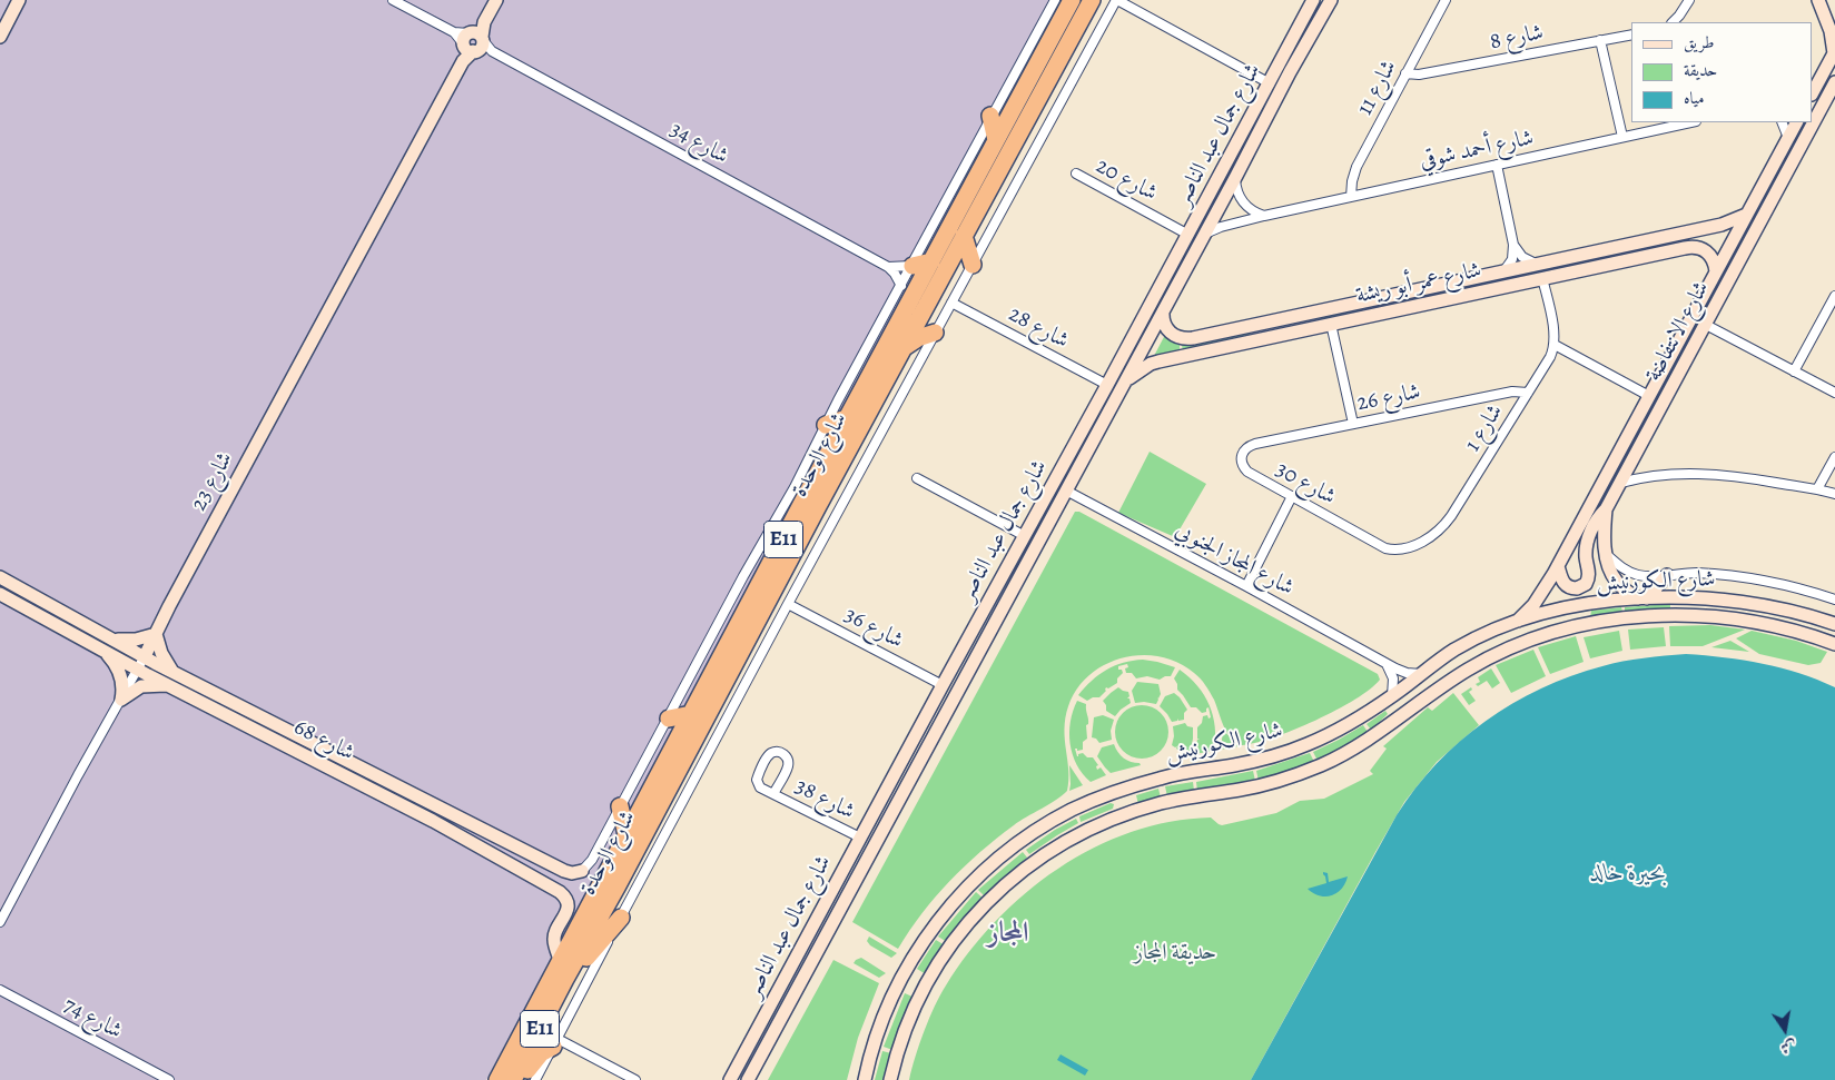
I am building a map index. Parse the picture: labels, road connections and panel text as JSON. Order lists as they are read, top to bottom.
{
  "streets": {
    "highway": ["شارع الوحدة", "E11"],
    "street": [
      "شارع 8",
      "شارع 11",
      "شارع جمال عبد الناصر",
      "شارع 34",
      "شارع أحمد شوقي",
      "شارع 20",
      "شارع عمر أبو ريشة",
      "شارع 28",
      "شارع الانتفاضة",
      "شارع 26",
      "شارع 1",
      "شارع 23",
      "شارع 30",
      "شارع المجاز الجنوبي",
      "شارع الكورنيش",
      "شارع 36",
      "شارع 68",
      "شارع 38",
      "شارع 74"
    ]
  },
  "crossings": [
    ["شارع 8", "شارع 11"],
    ["شارع 11", "شارع أحمد شوقي"],
    ["شارع جمال عبد الناصر", "شارع أحمد شوقي"],
    ["شارع جمال عبد الناصر", "شارع 20"],
    ["شارع جمال عبد الناصر", "شارع عمر أبو ريشة"],
    ["شارع جمال عبد الناصر", "شارع 28"],
    ["شارع جمال عبد الناصر", "شارع المجاز الجنوبي"],
    ["شارع جمال عبد الناصر", "شارع 36"],
    ["شارع جمال عبد الناصر", "شارع 38"],
    ["شارع 34", "شارع 23"],
    ["شارع عمر أبو ريشة", "شارع الانتفاضة"],
    ["شارع الانتفاضة", "شارع الكورنيش"],
    ["شارع 26", "شارع 1"],
    ["شارع 26", "شارع 30"],
    ["شارع 1", "شارع 30"],
    ["شارع الوحدة", "شارع 68"],
    ["شارع 23", "شارع 68"],
    ["شارع المجاز الجنوبي", "شارع الكورنيش"]
  ],
  "districts": ["المجاز"],
  "water": ["بحيرة خالد"],
  "parks": ["حديقة المجاز"],
  "legend": ["طريق", "حديقة", "مياه"],
  "north": "bottom"
}
